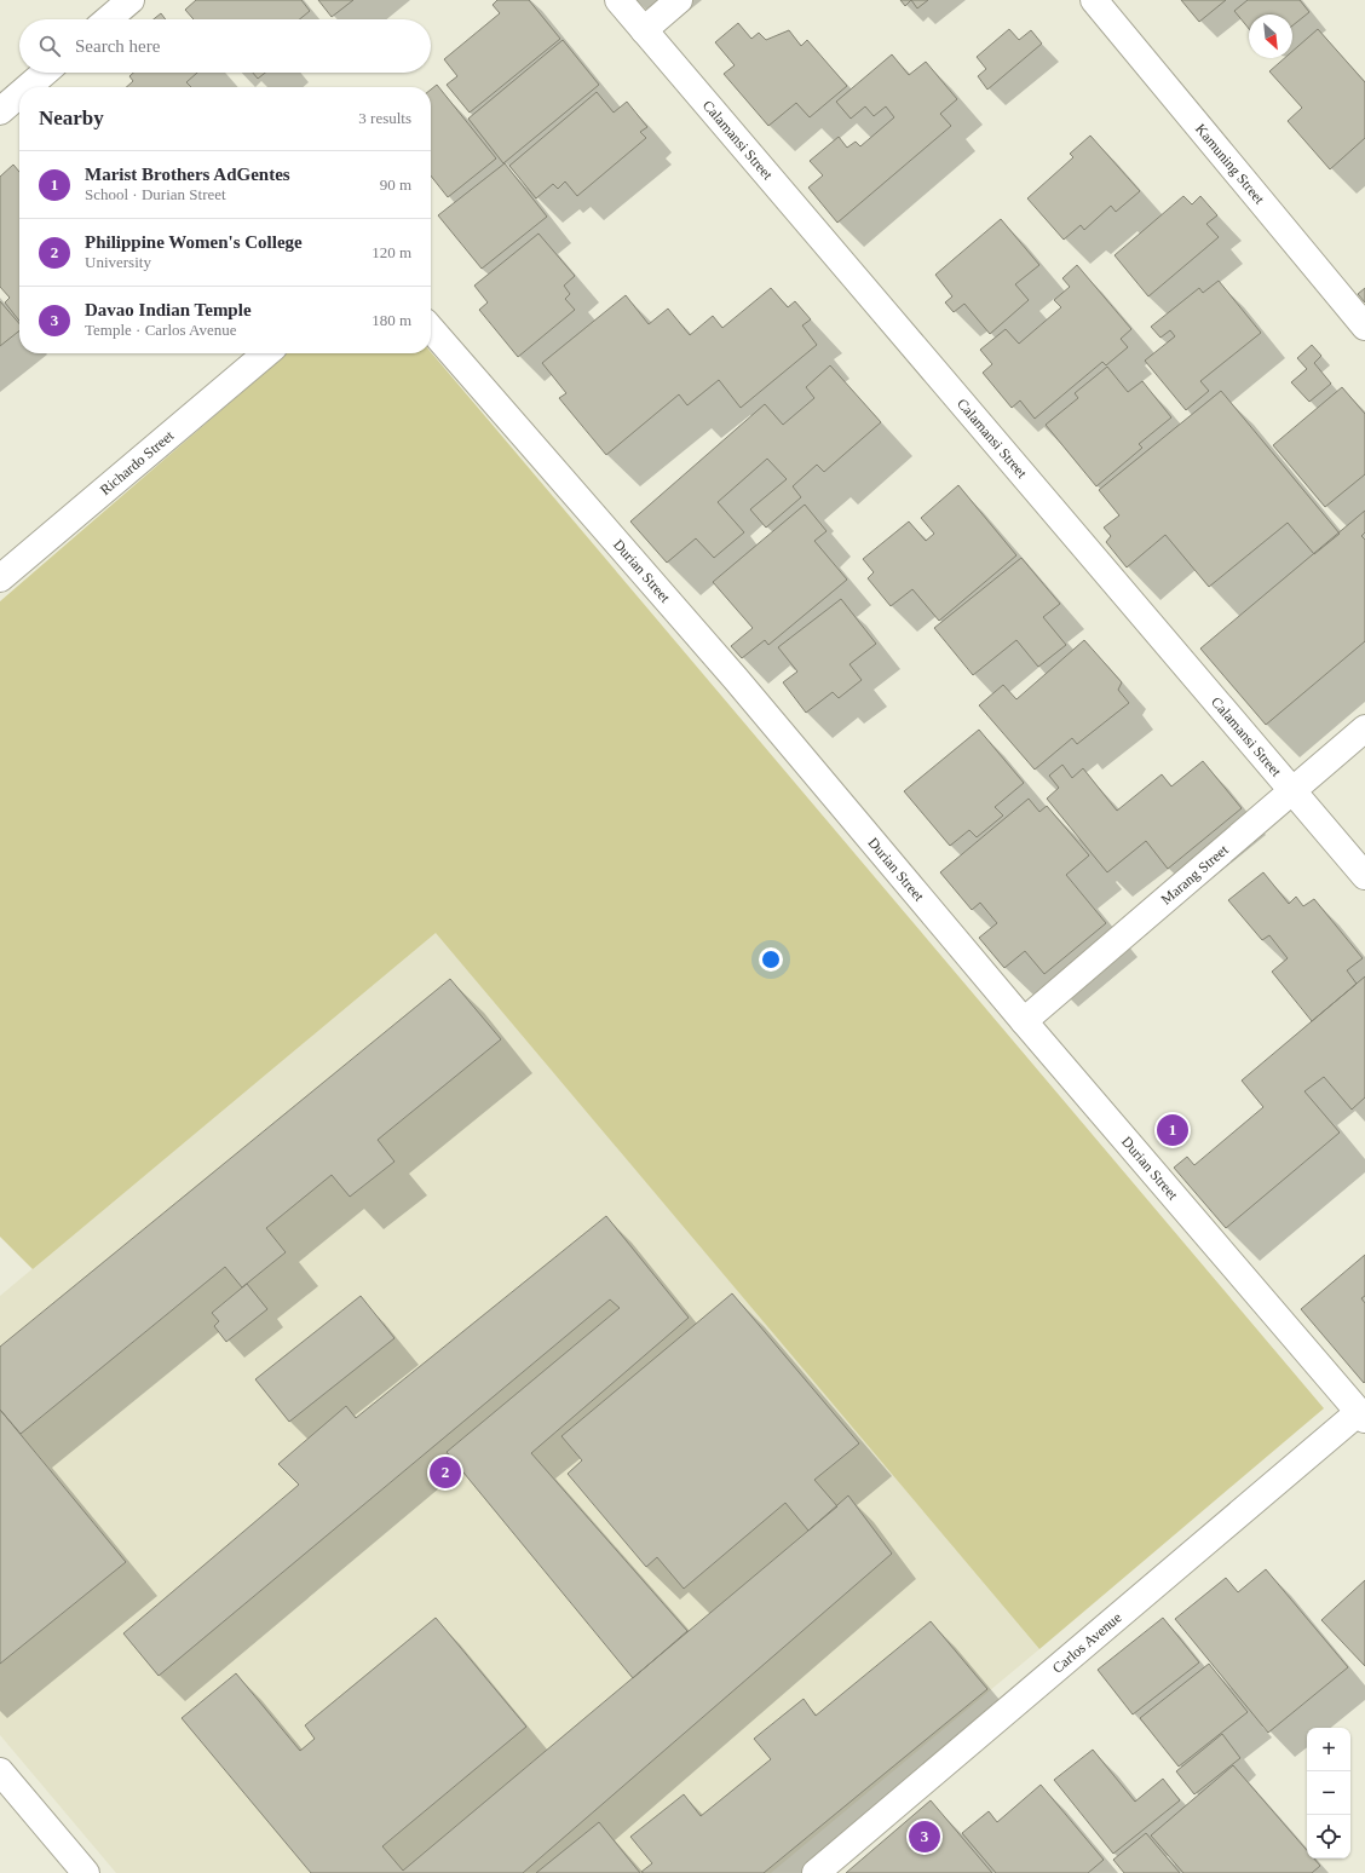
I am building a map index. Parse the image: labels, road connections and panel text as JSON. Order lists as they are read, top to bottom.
{
  "streets": {
    "street": [
      "Calamansi Street",
      "Kamuning Street",
      "Richardo Street",
      "Durian Street",
      "Marang Street",
      "Carlos Avenue"
    ]
  },
  "crossings": [
    ["Calamansi Street", "Marang Street"],
    ["Durian Street", "Marang Street"],
    ["Durian Street", "Carlos Avenue"]
  ],
  "north": "bottom right",
  "page": {
    "search": "Search here",
    "heading": ["Nearby", "3 results"],
    "list": [
      {
        "mark": "1",
        "name": "Marist Brothers AdGentes",
        "note": "School · Durian Street",
        "value": "90 m"
      },
      {
        "mark": "2",
        "name": "Philippine Women's College",
        "note": "University",
        "value": "120 m"
      },
      {
        "mark": "3",
        "name": "Davao Indian Temple",
        "note": "Temple · Carlos Avenue",
        "value": "180 m"
      }
    ],
    "pins": ["1", "2", "3"],
    "map_buttons": ["+", "−"]
  }
}
